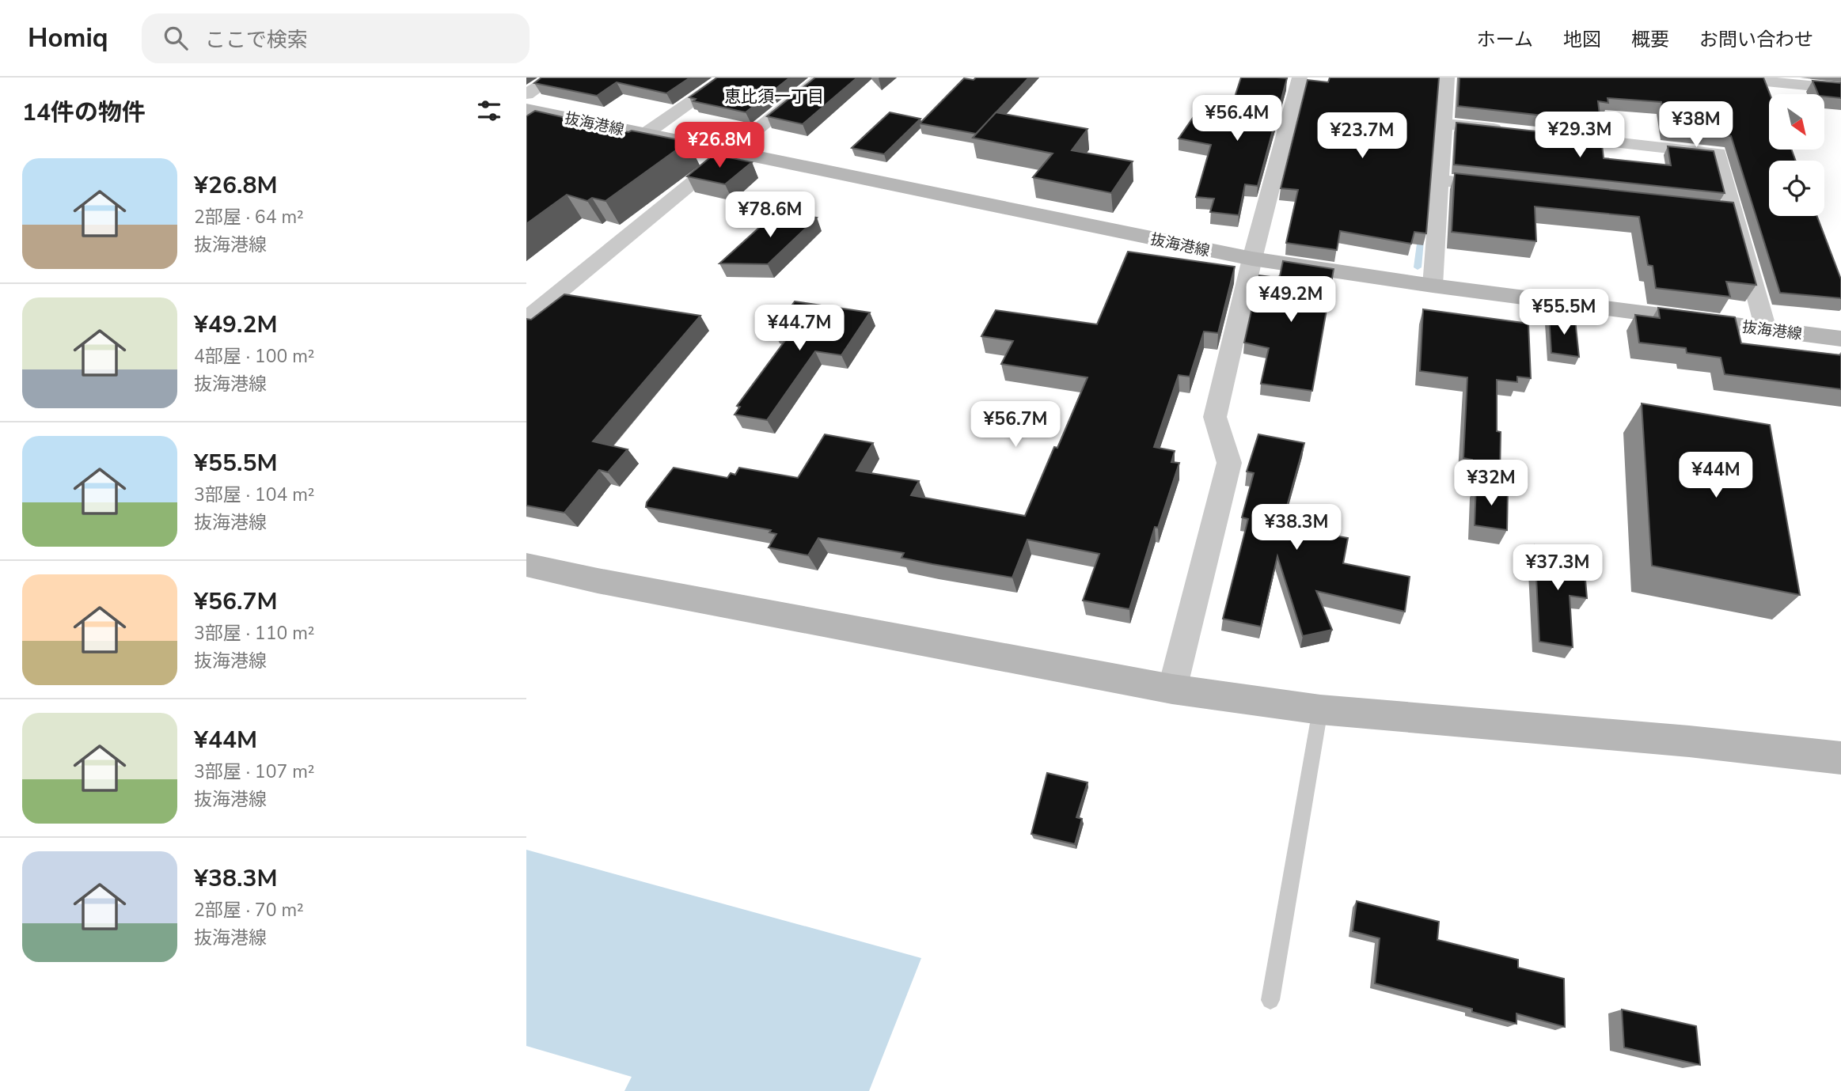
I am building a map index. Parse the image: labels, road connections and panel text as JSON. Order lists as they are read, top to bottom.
{
  "streets": {
    "main road": ["抜海港線"]
  },
  "districts": ["恵比須一丁目"],
  "north": "bottom right",
  "page": {
    "header": "Homiq",
    "search": "ここで検索",
    "nav": [
      "ホーム",
      "地図",
      "概要",
      "お問い合わせ"
    ],
    "heading": "14件の物件",
    "price": [
      "¥56.4M",
      "¥38M",
      "¥29.3M",
      "¥23.7M",
      "¥26.8M",
      "¥78.6M",
      "¥49.2M",
      "¥55.5M",
      "¥44.7M",
      "¥56.7M",
      "¥44M",
      "¥32M",
      "¥38.3M",
      "¥37.3M"
    ],
    "list": [
      {
        "name": "¥26.8M",
        "note": "2部屋 · 64 m² · 抜海港線"
      },
      {
        "name": "¥49.2M",
        "note": "4部屋 · 100 m² · 抜海港線"
      },
      {
        "name": "¥55.5M",
        "note": "3部屋 · 104 m² · 抜海港線"
      },
      {
        "name": "¥56.7M",
        "note": "3部屋 · 110 m² · 抜海港線"
      },
      {
        "name": "¥44M",
        "note": "3部屋 · 107 m² · 抜海港線"
      },
      {
        "name": "¥38.3M",
        "note": "2部屋 · 70 m² · 抜海港線"
      }
    ]
  }
}
